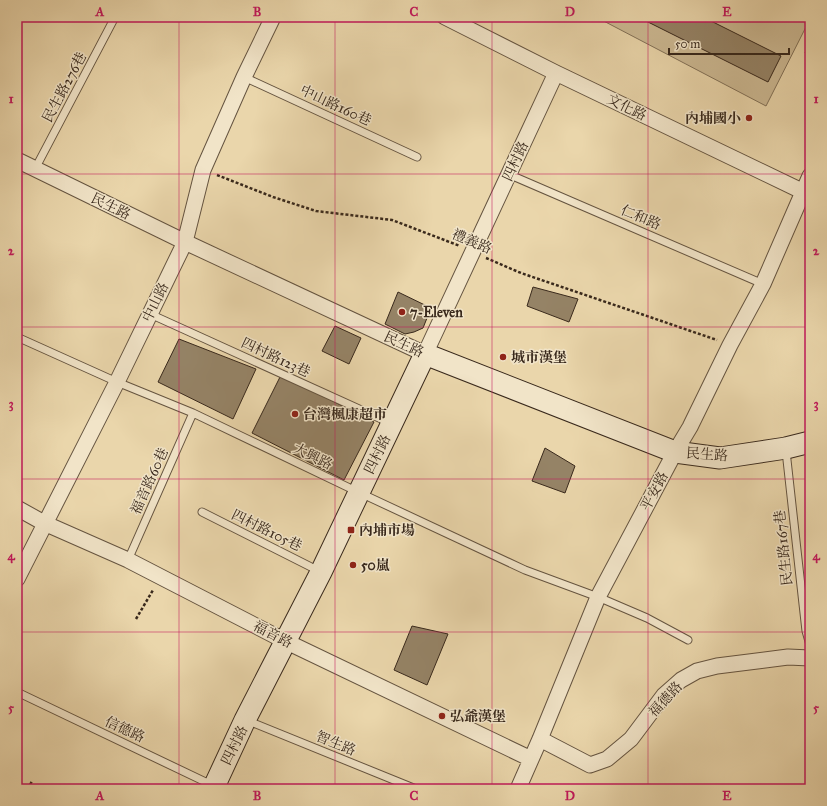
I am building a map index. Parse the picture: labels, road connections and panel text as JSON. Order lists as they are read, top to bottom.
{
  "streets": {
    "main road": ["四村路", "民生路"],
    "street": [
      "文化路",
      "中山路",
      "平安路",
      "福音路",
      "福德路"
    ],
    "lane": [
      "民生路276巷",
      "中山路160巷",
      "仁和路",
      "四村路123巷",
      "大興路",
      "福音路60巷",
      "四村路105巷",
      "民生路167巷",
      "信德路",
      "智生路"
    ],
    "path": ["禮義路"]
  },
  "crossings": [
    ["民生路276巷", "民生路"],
    ["中山路160巷", "中山路"],
    ["文化路", "四村路"],
    ["文化路", "平安路"],
    ["四村路", "民生路"],
    ["四村路", "仁和路"],
    ["四村路", "禮義路"],
    ["四村路", "四村路123巷"],
    ["四村路", "大興路"],
    ["四村路", "四村路105巷"],
    ["四村路", "福音路"],
    ["四村路", "信德路"],
    ["四村路", "智生路"],
    ["民生路", "中山路"],
    ["民生路", "平安路"],
    ["民生路", "民生路167巷"],
    ["仁和路", "平安路"],
    ["禮義路", "中山路"],
    ["禮義路", "平安路"],
    ["中山路", "四村路123巷"],
    ["中山路", "大興路"],
    ["中山路", "福音路"],
    ["大興路", "福音路60巷"],
    ["大興路", "平安路"],
    ["福音路60巷", "福音路"],
    ["平安路", "福音路"],
    ["平安路", "福德路"]
  ],
  "places": {
    "other": [
      "內埔國小",
      "7-Eleven",
      "城市漢堡",
      "台灣楓康超市",
      "50嵐",
      "弘爺漢堡"
    ],
    "transit": ["內埔市場"]
  },
  "scale_bar": "50 m",
  "grid": {
    "columns": [
      "A",
      "B",
      "C",
      "D",
      "E"
    ],
    "rows": [
      "1",
      "2",
      "3",
      "4",
      "5"
    ]
  }
}
